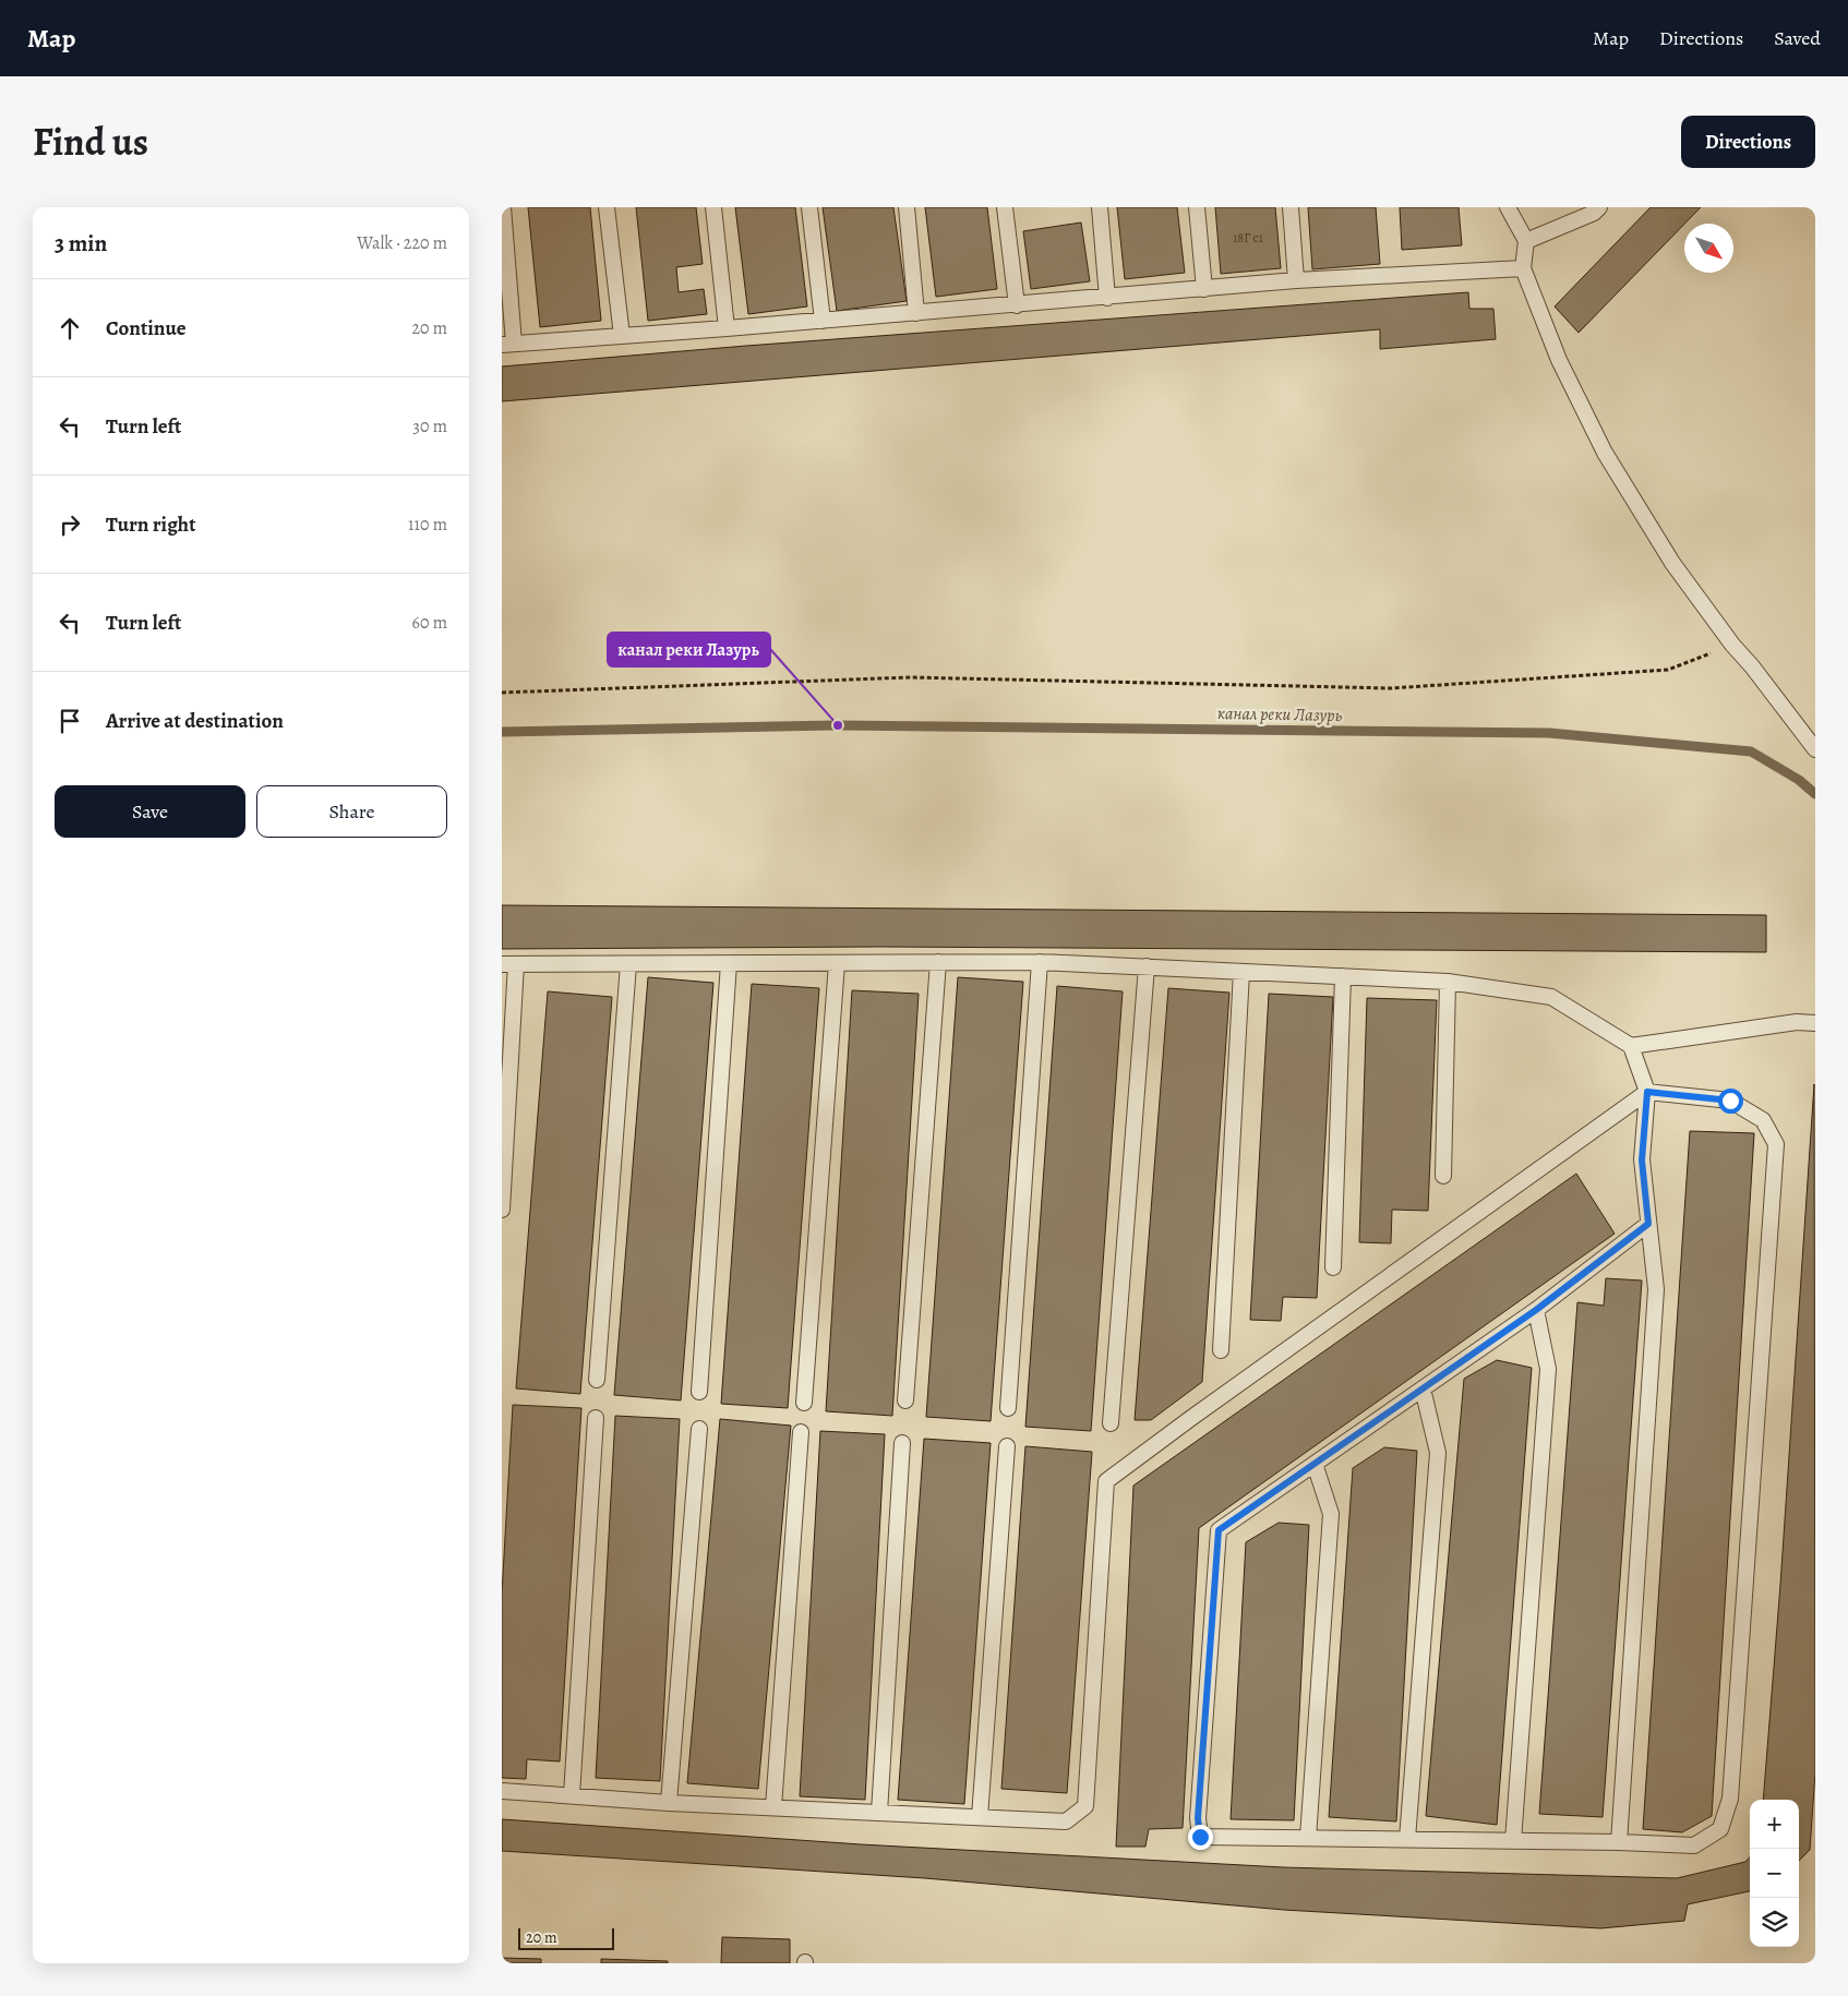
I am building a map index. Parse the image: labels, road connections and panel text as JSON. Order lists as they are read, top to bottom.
{
  "water": ["канал реки Лазурь"],
  "places": ["канал реки Лазурь"],
  "house_numbers": ["18Г с1"],
  "scale_bar": "20 m",
  "north": "bottom right",
  "page": {
    "header": "Map",
    "nav": ["Map", "Directions", "Saved"],
    "title": "Find us",
    "buttons": [
      "Directions",
      ["Save", "Share"]
    ],
    "heading": ["3 min", "Walk · 220 m"],
    "list": [
      ["Continue", "20 m"],
      ["Turn left", "30 m"],
      ["Turn right", "110 m"],
      ["Turn left", "60 m"],
      "Arrive at destination"
    ],
    "map_buttons": ["+", "−"],
    "scale": "20 m"
  }
}
